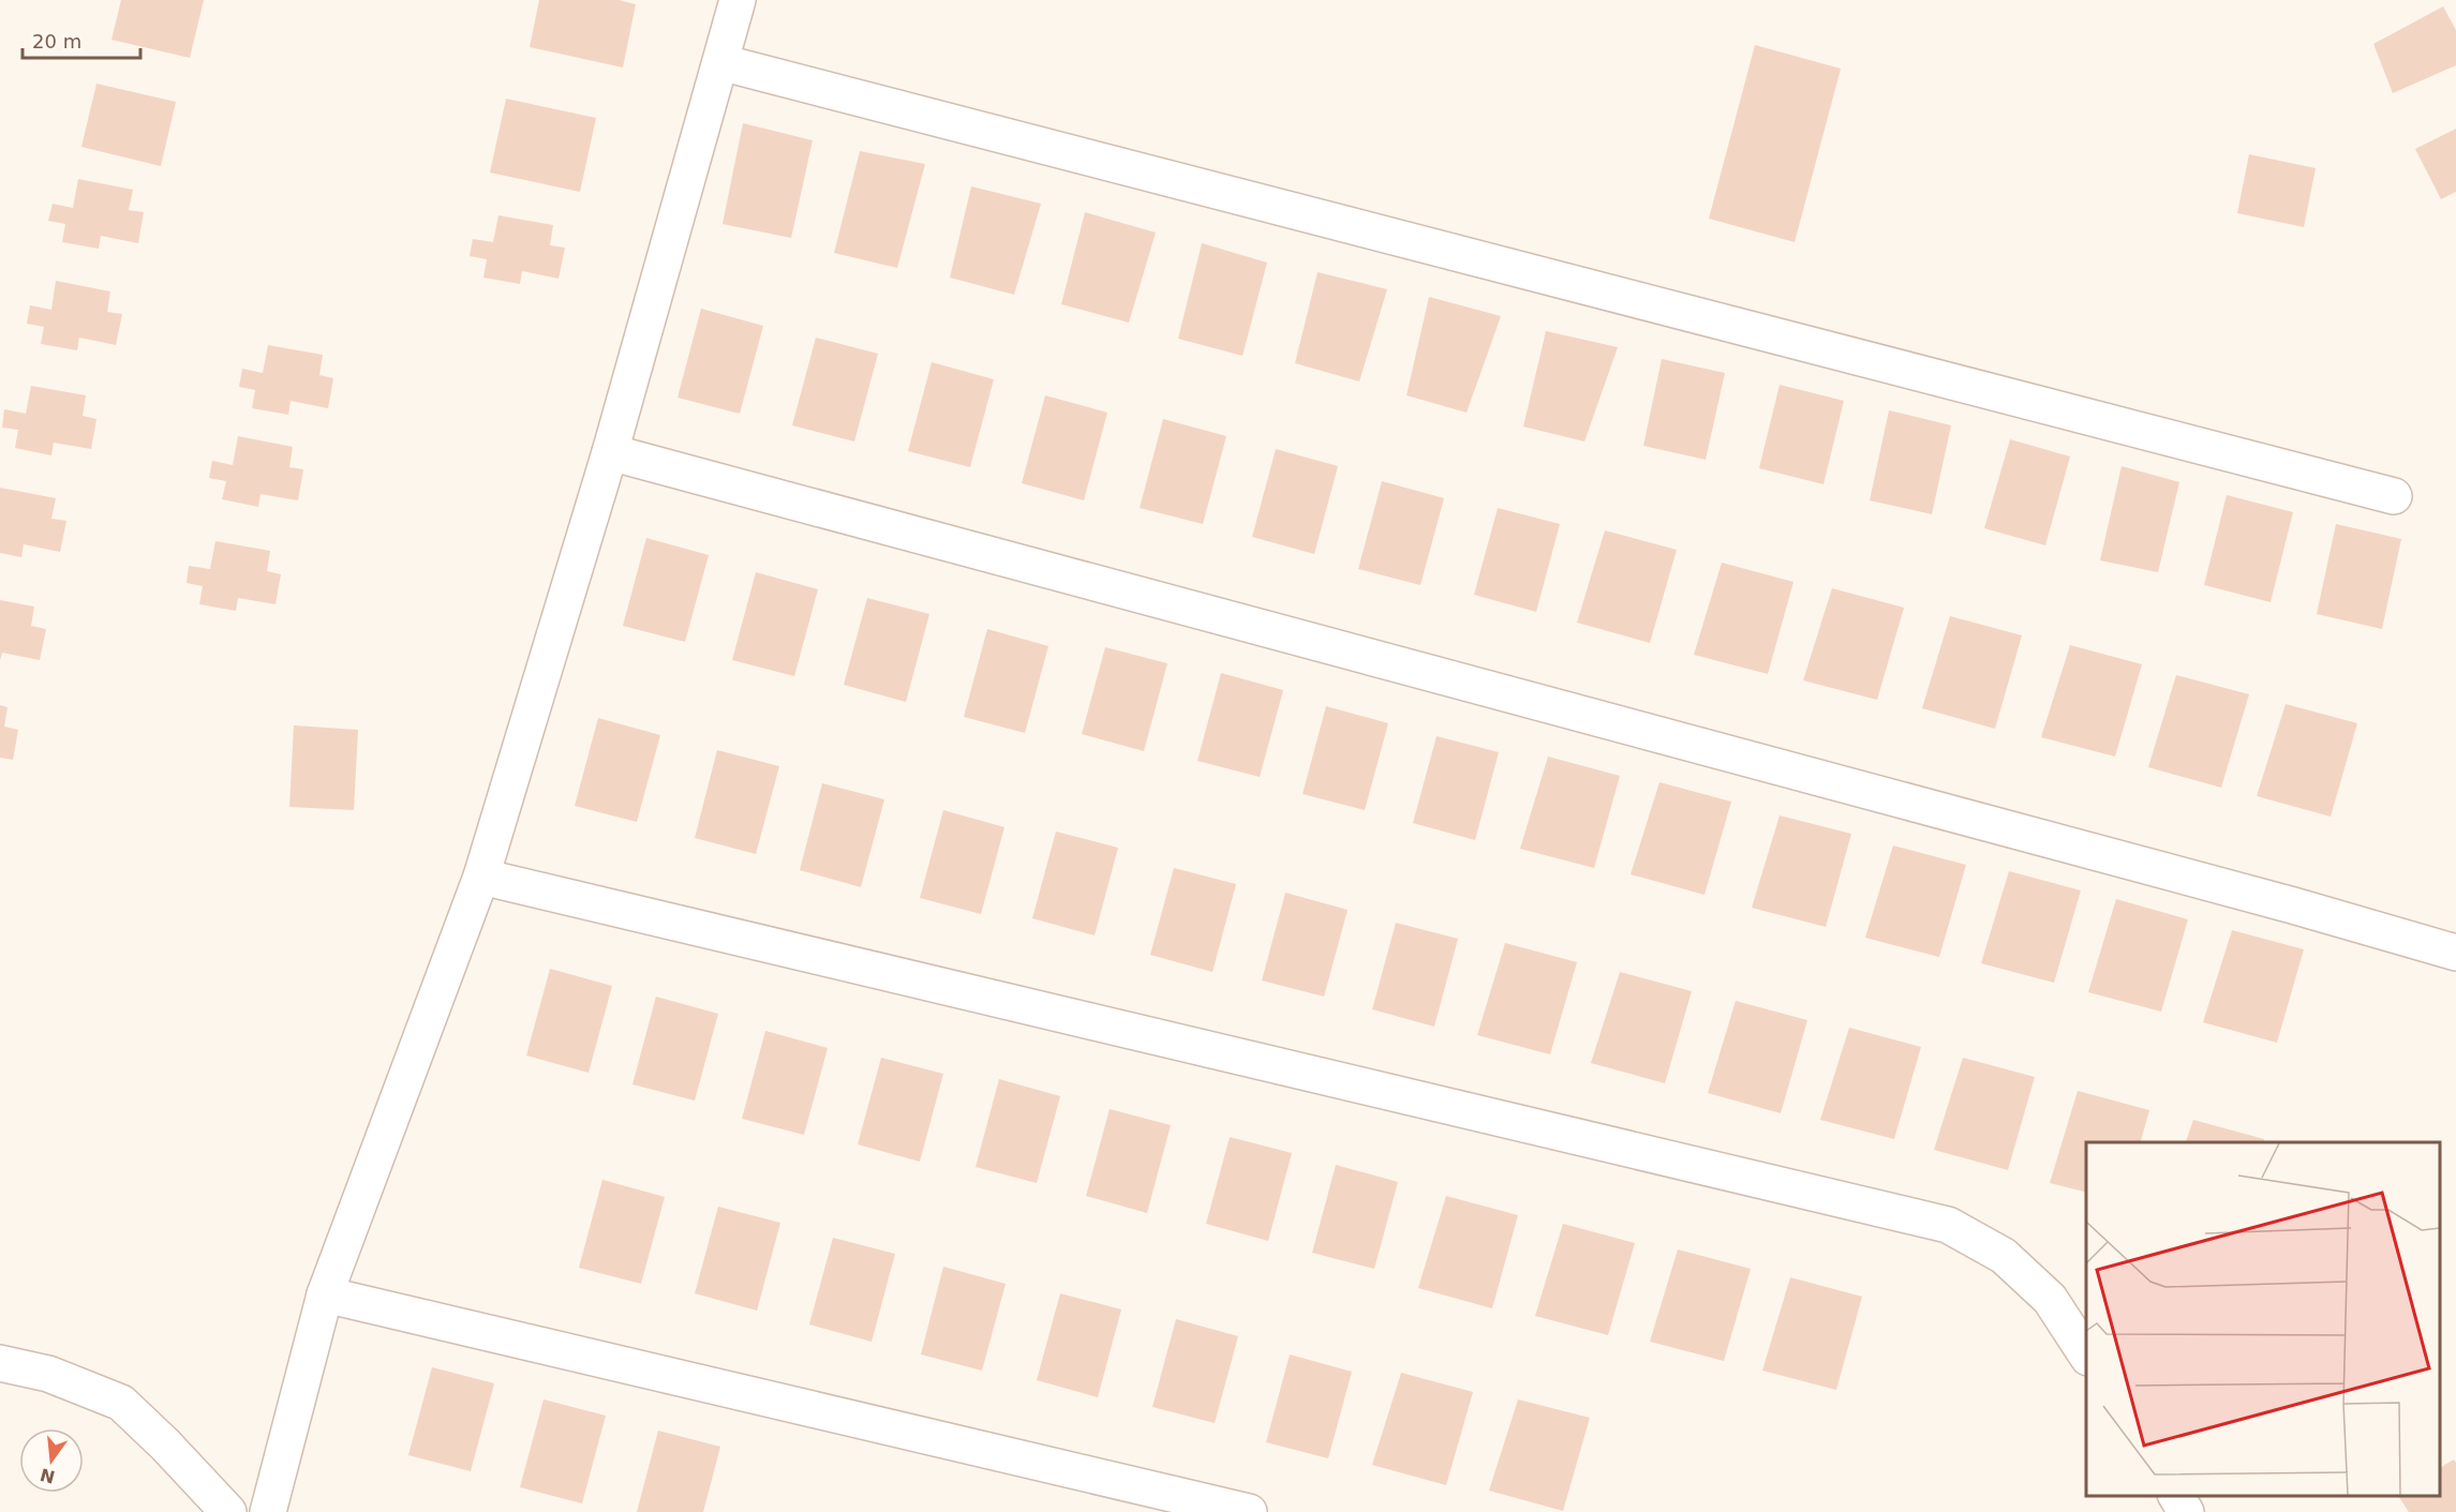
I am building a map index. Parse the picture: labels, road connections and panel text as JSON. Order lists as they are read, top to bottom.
{
  "scale_bar": "20 m",
  "north": "bottom"
}
